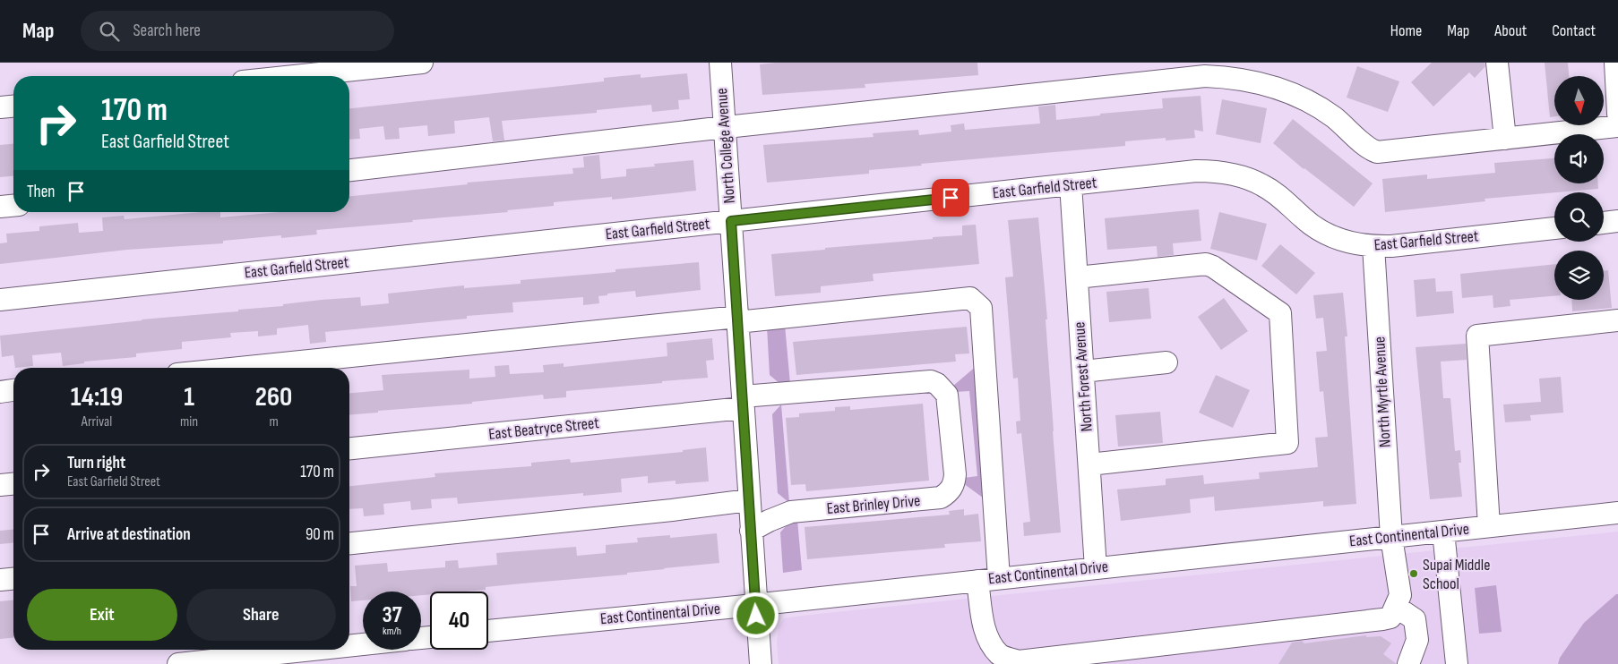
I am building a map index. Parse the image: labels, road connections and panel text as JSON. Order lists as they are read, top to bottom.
{
  "streets": {
    "street": [
      "North College Avenue",
      "East Garfield Street",
      "North Forest Avenue",
      "North Myrtle Avenue",
      "East Beatryce Street",
      "East Brinley Drive",
      "East Continental Drive"
    ]
  },
  "crossings": [
    ["North College Avenue", "East Garfield Street"],
    ["North College Avenue", "East Beatryce Street"],
    ["North College Avenue", "East Brinley Drive"],
    ["North College Avenue", "East Continental Drive"],
    ["East Garfield Street", "North Forest Avenue"],
    ["East Garfield Street", "North Myrtle Avenue"],
    ["North Forest Avenue", "East Continental Drive"],
    ["North Myrtle Avenue", "East Continental Drive"],
    ["East Beatryce Street", "East Brinley Drive"]
  ],
  "places": ["Supai Middle School"],
  "north": "bottom",
  "page": {
    "header": "Map",
    "search": "Search here",
    "nav": [
      "Home",
      "Map",
      "About",
      "Contact"
    ],
    "turn": ["170 m", "East Garfield Street"],
    "then": "Then",
    "eta": [
      "14:19",
      "Arrival",
      "1",
      "min",
      "260",
      "m"
    ],
    "list": [
      {
        "name": "Turn right",
        "note": "East Garfield Street",
        "value": "170 m"
      },
      {
        "name": "Arrive at destination",
        "value": "90 m"
      }
    ],
    "buttons": ["Exit", "Share"],
    "speed": "37 km/h",
    "limit": "40"
  }
}
